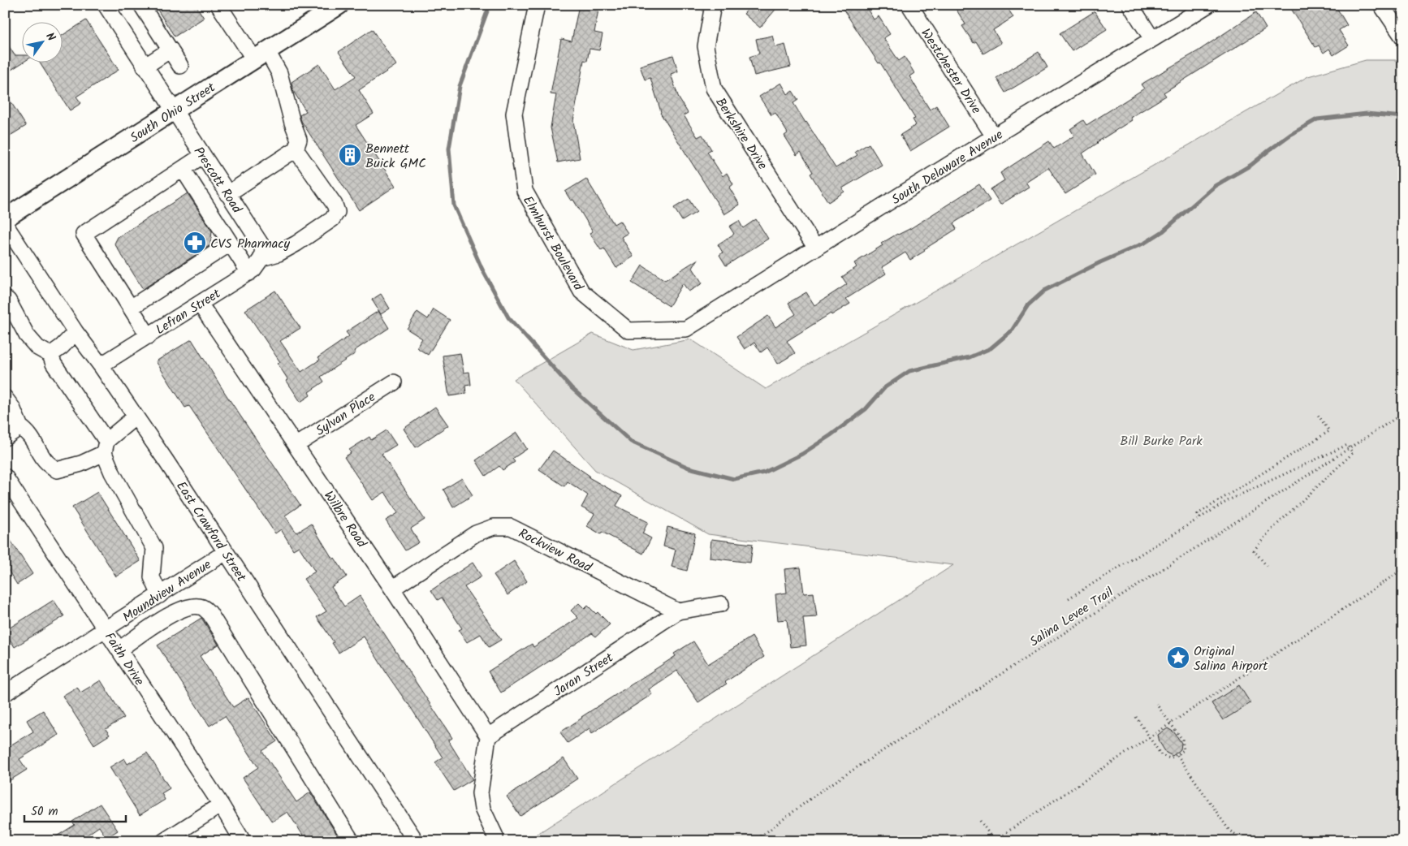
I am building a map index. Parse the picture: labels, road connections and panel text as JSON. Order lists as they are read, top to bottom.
{
  "streets": {
    "main road": ["South Ohio Street"],
    "street": [
      "Westchester Drive",
      "Berkshire Drive",
      "South Delaware Avenue",
      "Prescott Road",
      "Elmhurst Boulevard",
      "Lefran Street",
      "Sylvan Place",
      "Wilbre Road",
      "East Crawford Street",
      "Rockview Road",
      "Moundview Avenue",
      "Faith Drive",
      "Jaran Street"
    ],
    "path": ["Salina Levee Trail"]
  },
  "crossings": [
    ["Westchester Drive", "South Delaware Avenue"],
    ["South Ohio Street", "Prescott Road"],
    ["Berkshire Drive", "South Delaware Avenue"],
    ["South Delaware Avenue", "Elmhurst Boulevard"],
    ["Prescott Road", "Lefran Street"],
    ["Lefran Street", "Wilbre Road"],
    ["Lefran Street", "East Crawford Street"],
    ["Sylvan Place", "Wilbre Road"],
    ["Wilbre Road", "Rockview Road"],
    ["Wilbre Road", "Jaran Street"],
    ["East Crawford Street", "Moundview Avenue"],
    ["Rockview Road", "Jaran Street"],
    ["Moundview Avenue", "Faith Drive"]
  ],
  "parks": ["Bill Burke Park"],
  "places": {
    "building": ["Bennett Buick GMC"],
    "pharmacy": ["CVS Pharmacy"],
    "place": ["Original Salina Airport"]
  },
  "scale_bar": "50 m",
  "north": "top right"
}
